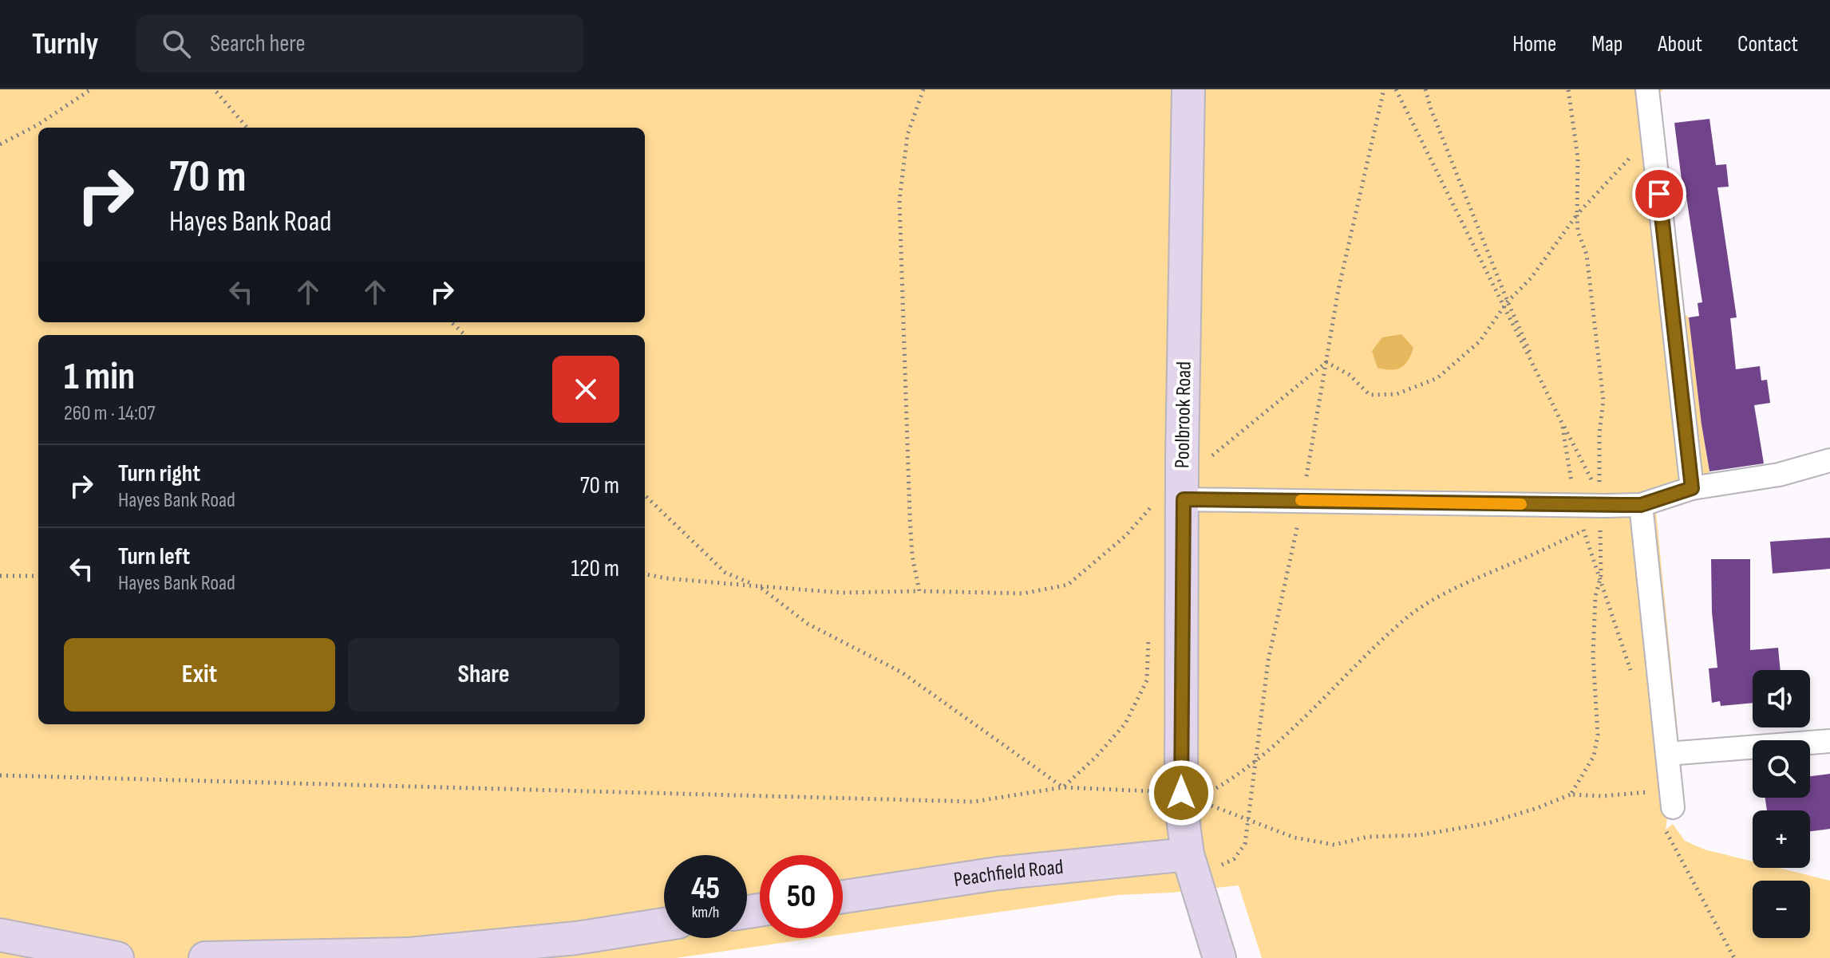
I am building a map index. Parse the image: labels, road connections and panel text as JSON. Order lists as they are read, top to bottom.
{
  "streets": {
    "street": ["Poolbrook Road", "Peachfield Road"]
  },
  "crossings": [
    ["Poolbrook Road", "Peachfield Road"]
  ],
  "page": {
    "header": "Turnly",
    "search": "Search here",
    "nav": [
      "Home",
      "Map",
      "About",
      "Contact"
    ],
    "turn": ["70 m", "Hayes Bank Road"],
    "heading": ["1 min", "260 m · 14:07"],
    "list": [
      {
        "name": "Turn right",
        "note": "Hayes Bank Road",
        "value": "70 m"
      },
      {
        "name": "Turn left",
        "note": "Hayes Bank Road",
        "value": "120 m"
      }
    ],
    "buttons": ["Exit", "Share"],
    "map_buttons": ["+", "−"],
    "speed": "45 km/h",
    "limit": "50"
  }
}
